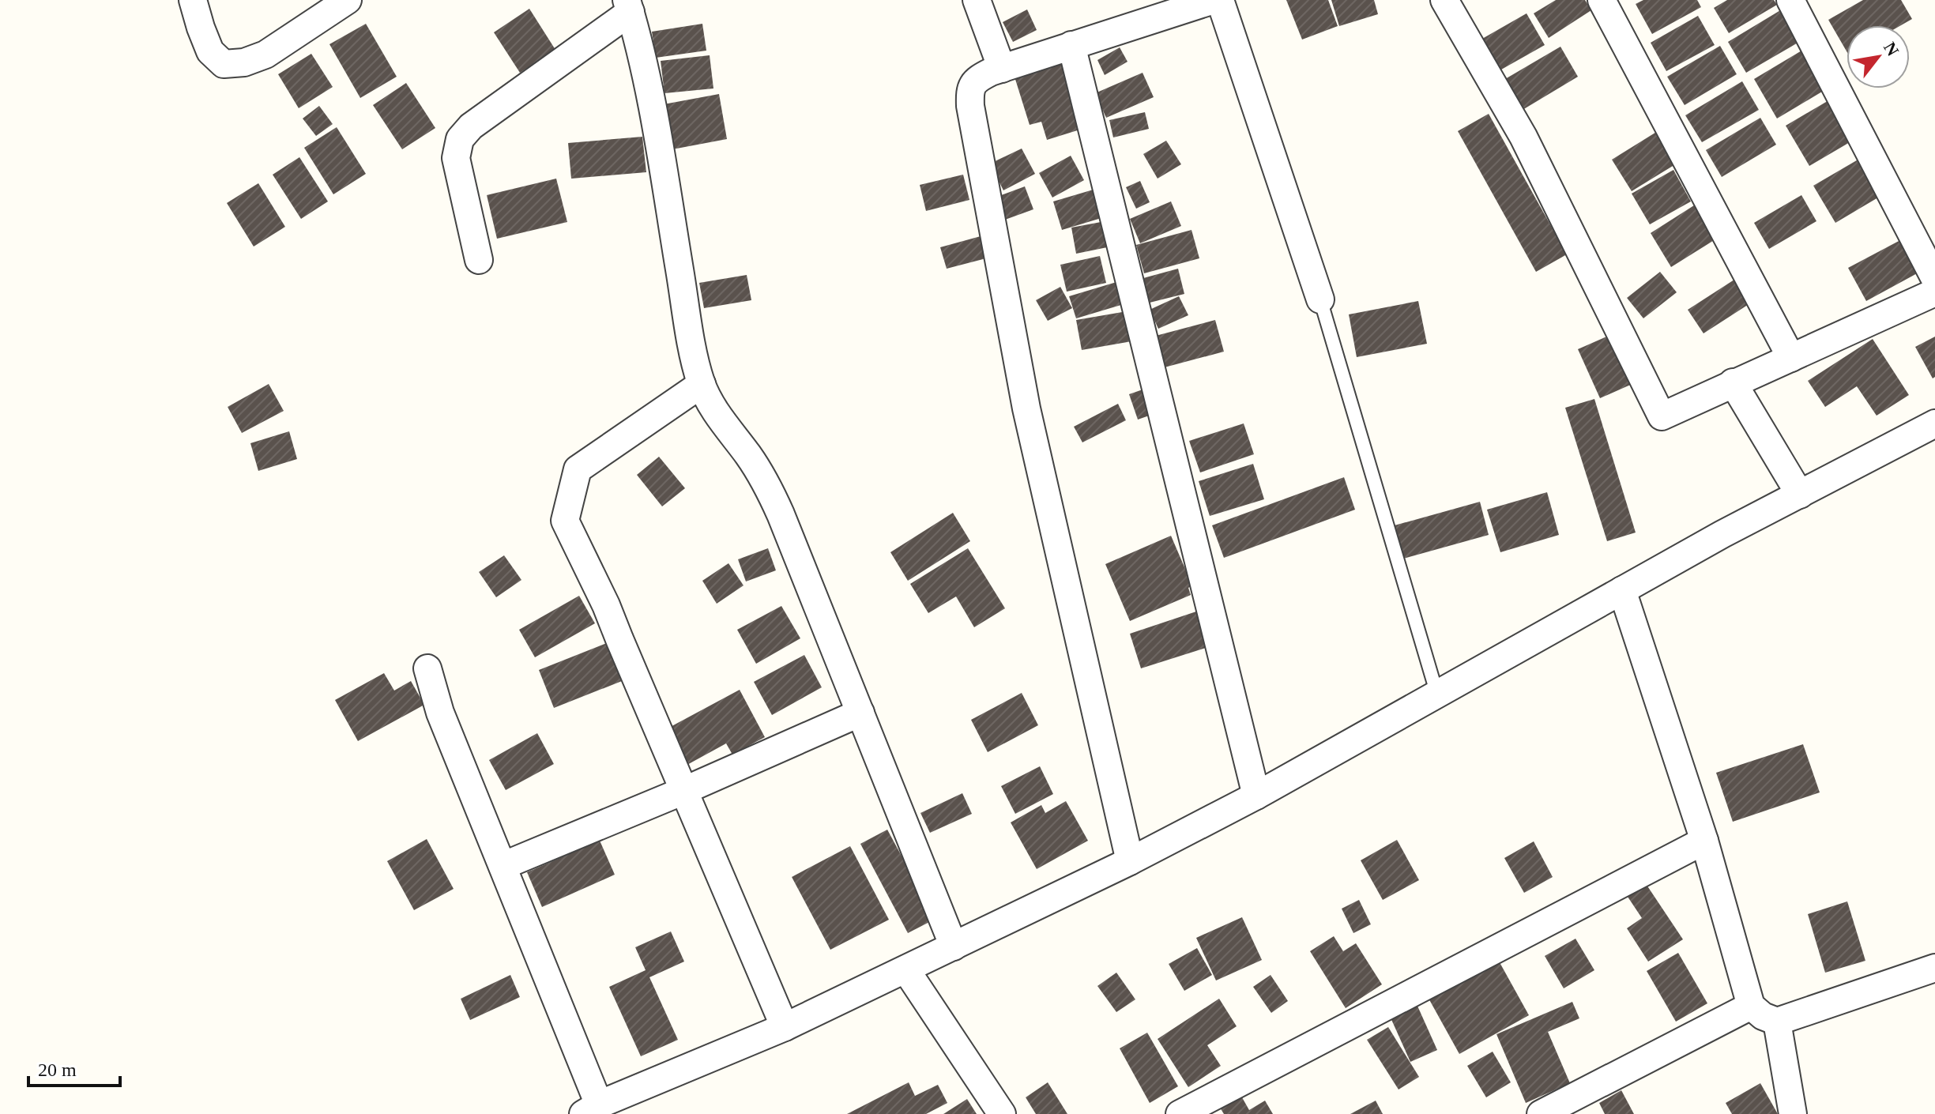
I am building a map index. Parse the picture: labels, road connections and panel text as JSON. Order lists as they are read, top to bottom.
{
  "scale_bar": "20 m",
  "north": "top right"
}
